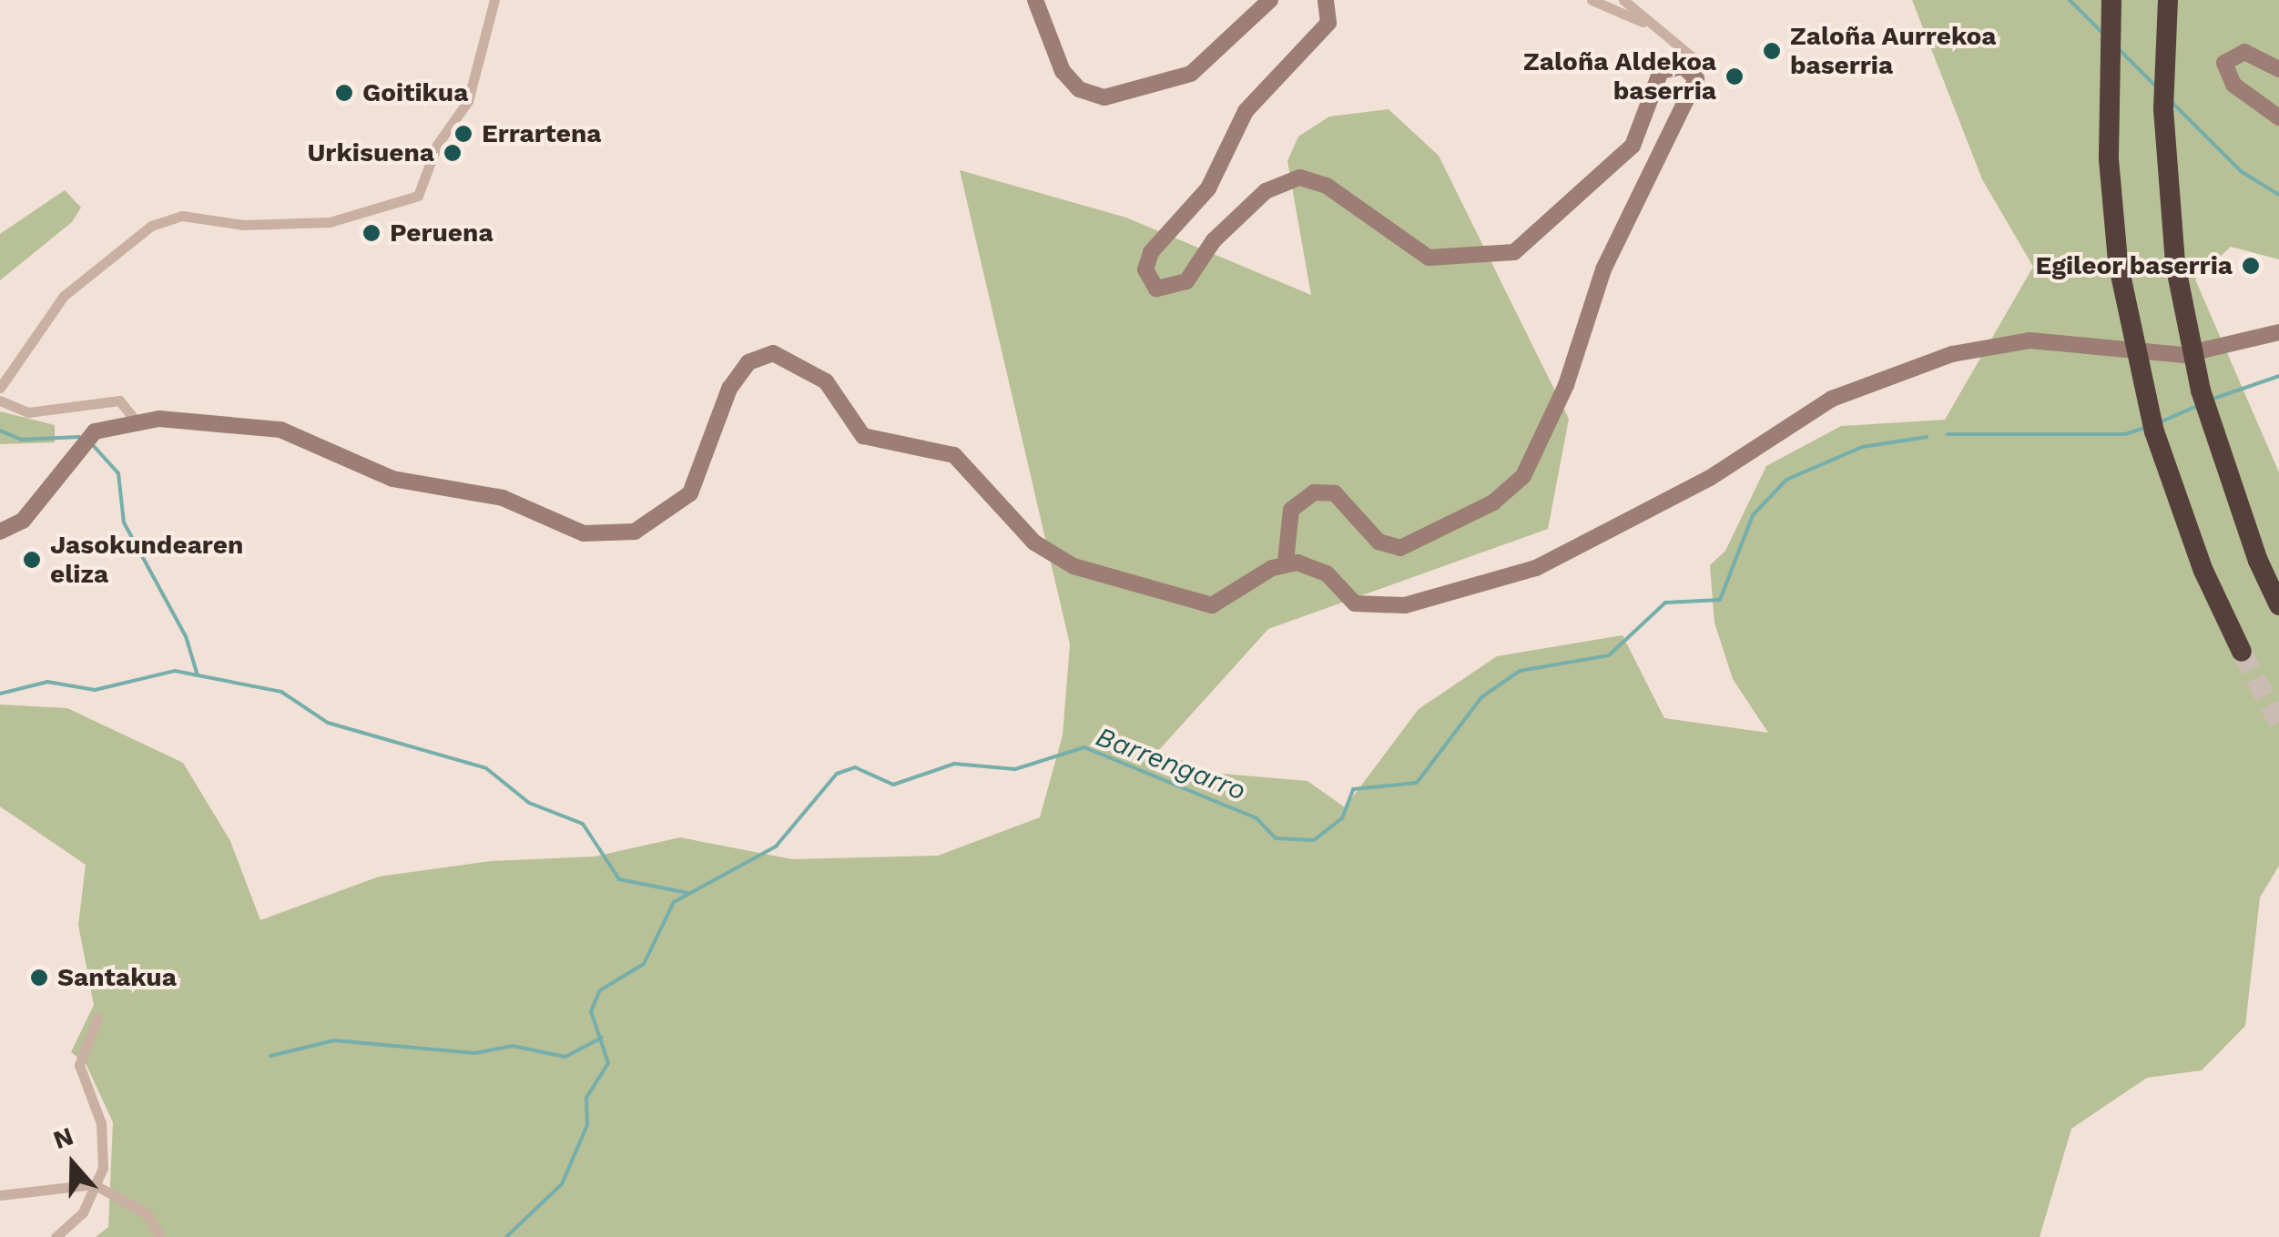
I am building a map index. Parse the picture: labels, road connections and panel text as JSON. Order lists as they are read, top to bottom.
{
  "water": ["Barrengarro"],
  "places": [
    "Zaloña Aurrekoa baserria",
    "Zaloña Aldekoa baserria",
    "Goitikua",
    "Errartena",
    "Urkisuena",
    "Peruena",
    "Egileor baserria",
    "Jasokundearen eliza",
    "Santakua"
  ],
  "north": "top"
}
